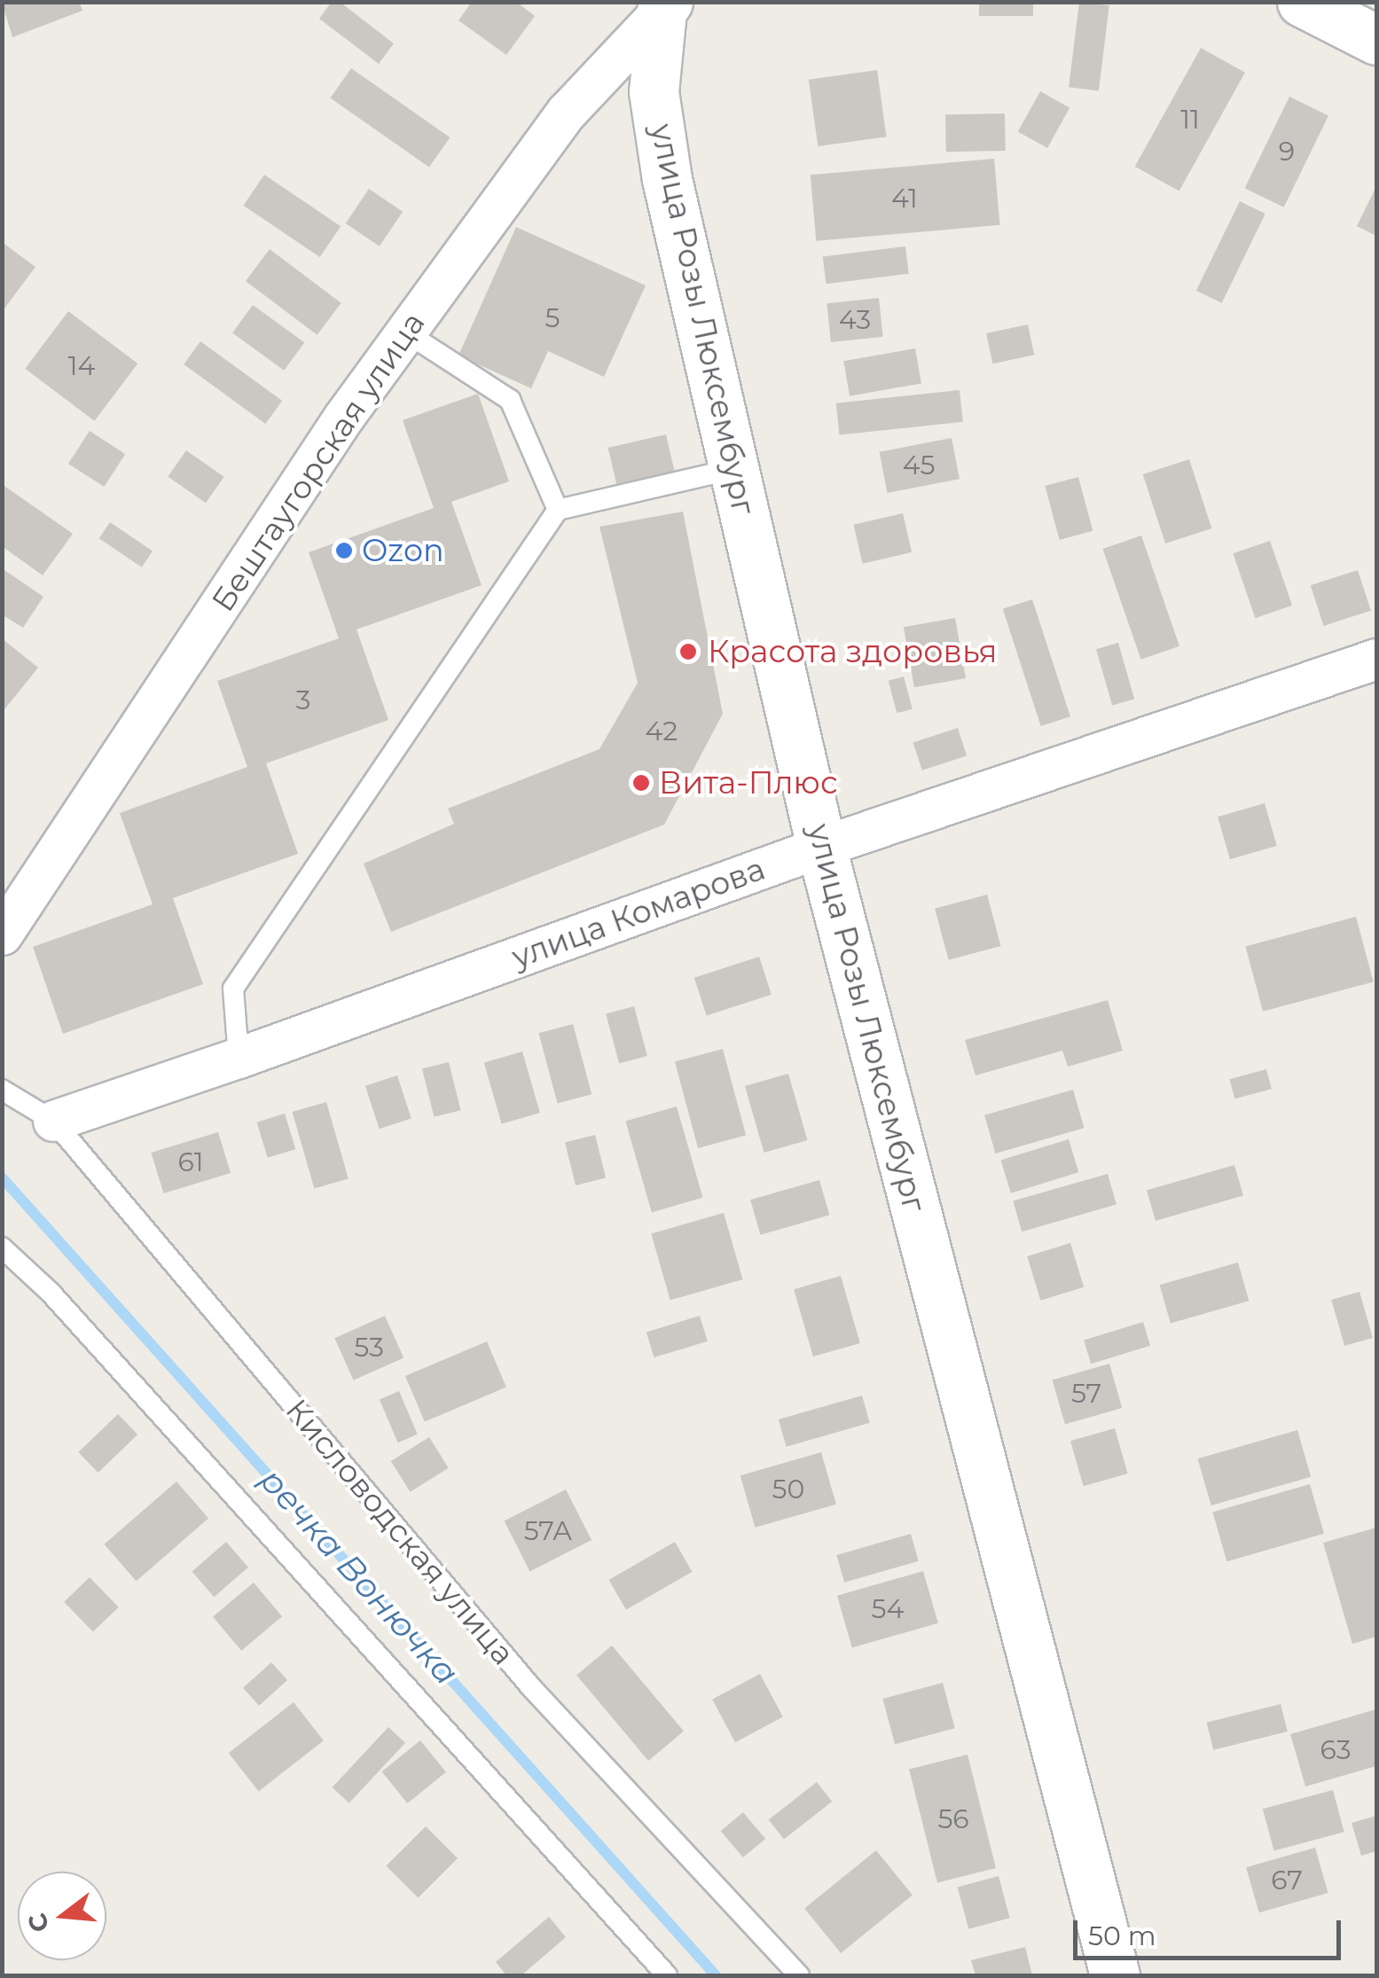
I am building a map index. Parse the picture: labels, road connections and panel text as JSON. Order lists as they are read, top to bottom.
{
  "streets": {
    "street": ["улица Розы Люксембург", "Бештаугорская улица", "улица Комарова"],
    "lane": ["Кисловодская улица"]
  },
  "crossings": [
    ["улица Розы Люксембург", "Бештаугорская улица"],
    ["улица Розы Люксембург", "улица Комарова"],
    ["улица Комарова", "Кисловодская улица"]
  ],
  "water": ["речка Вонючка"],
  "places": ["Ozon", "Красота здоровья", "Вита-Плюс"],
  "house_numbers": [
    "11",
    "9",
    "41",
    "5",
    "43",
    "14",
    "45",
    "3",
    "42",
    "61",
    "53",
    "57",
    "50",
    "57А",
    "54",
    "63",
    "56",
    "67"
  ],
  "scale_bar": "50 m",
  "north": "left"
}
